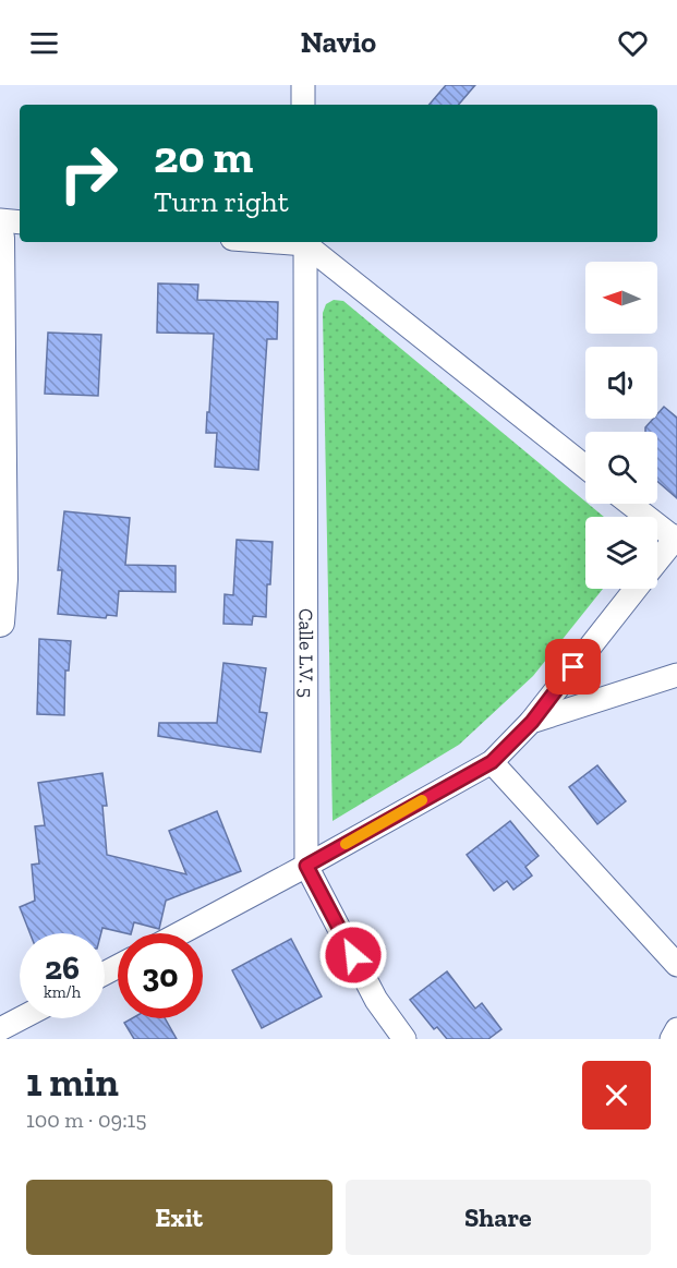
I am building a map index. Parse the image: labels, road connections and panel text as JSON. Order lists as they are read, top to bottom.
{
  "streets": {
    "street": ["Calle L.V. 5"]
  },
  "north": "left",
  "page": {
    "header": "Navio",
    "turn": ["20 m", "Turn right"],
    "speed": "26 km/h",
    "limit": "30",
    "heading": ["1 min", "100 m · 09:15"],
    "buttons": ["Exit", "Share"]
  }
}
